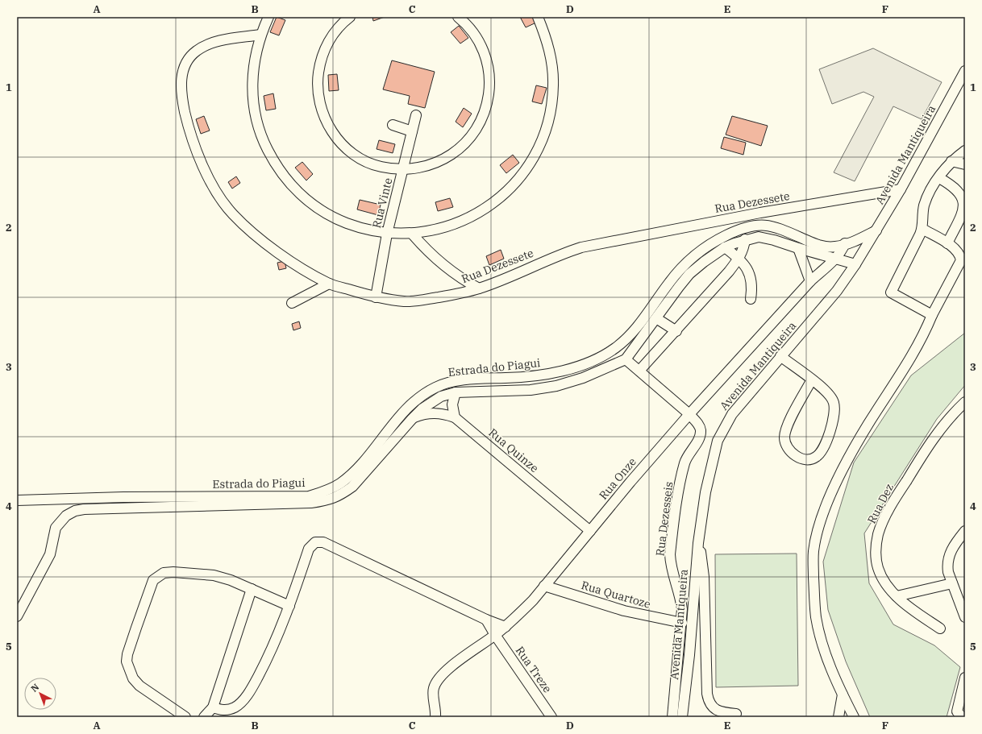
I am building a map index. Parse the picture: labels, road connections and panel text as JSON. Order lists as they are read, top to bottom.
{
  "streets": {
    "street": [
      "Avenida Mantiqueira",
      "Rua Dezessete",
      "Rua Vinte",
      "Estrada do Piagui",
      "Rua Quinze",
      "Rua Onze",
      "Rua Dez",
      "Rua Dezesseis",
      "Rua Quartoze",
      "Rua Treze"
    ]
  },
  "crossings": [
    ["Avenida Mantiqueira", "Rua Dezessete"],
    ["Avenida Mantiqueira", "Estrada do Piagui"],
    ["Rua Dezessete", "Rua Vinte"],
    ["Estrada do Piagui", "Rua Onze"],
    ["Rua Quinze", "Rua Onze"],
    ["Rua Onze", "Rua Dezesseis"],
    ["Rua Onze", "Rua Quartoze"],
    ["Rua Onze", "Rua Treze"],
    ["Rua Dezesseis", "Rua Quartoze"]
  ],
  "north": "top left",
  "grid": {
    "columns": [
      "A",
      "B",
      "C",
      "D",
      "E",
      "F"
    ],
    "rows": [
      "1",
      "2",
      "3",
      "4",
      "5"
    ]
  }
}
